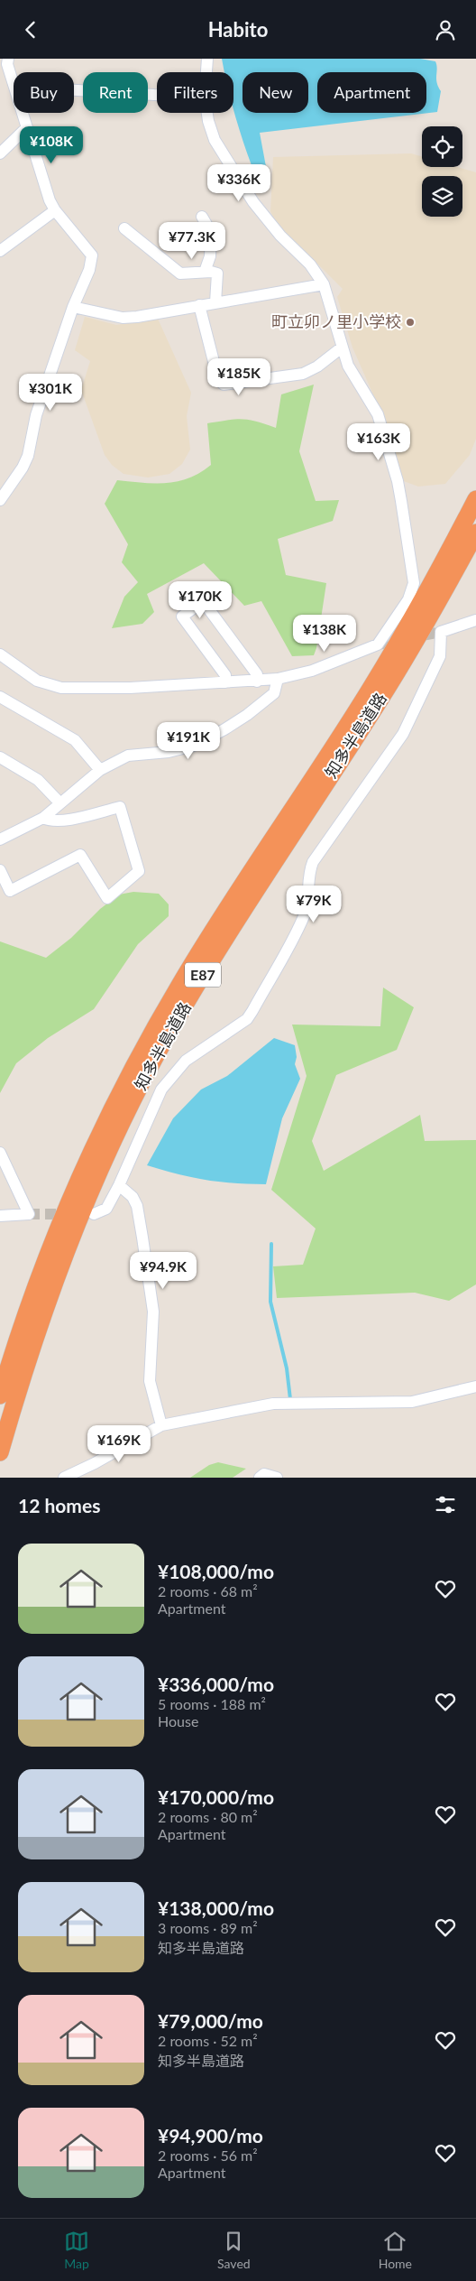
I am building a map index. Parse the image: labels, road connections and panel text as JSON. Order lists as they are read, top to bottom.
{
  "streets": {
    "highway": ["知多半島道路", "E87"]
  },
  "places": ["町立卯ノ里小学校"],
  "page": {
    "header": "Habito",
    "chip": [
      "Buy",
      "Rent",
      "Filters",
      "New",
      "Apartment"
    ],
    "price": [
      "¥108K",
      "¥336K",
      "¥77.3K",
      "¥185K",
      "¥301K",
      "¥163K",
      "¥170K",
      "¥138K",
      "¥191K",
      "¥79K",
      "¥94.9K",
      "¥169K"
    ],
    "heading": "12 homes",
    "list": [
      {
        "name": "¥108,000/mo",
        "note": "2 rooms · 68 m² · Apartment"
      },
      {
        "name": "¥336,000/mo",
        "note": "5 rooms · 188 m² · House"
      },
      {
        "name": "¥170,000/mo",
        "note": "2 rooms · 80 m² · Apartment"
      },
      {
        "name": "¥138,000/mo",
        "note": "3 rooms · 89 m² · 知多半島道路"
      },
      {
        "name": "¥79,000/mo",
        "note": "2 rooms · 52 m² · 知多半島道路"
      },
      {
        "name": "¥94,900/mo",
        "note": "2 rooms · 56 m² · Apartment"
      }
    ],
    "tabs": ["Map", "Saved", "Home"]
  }
}
